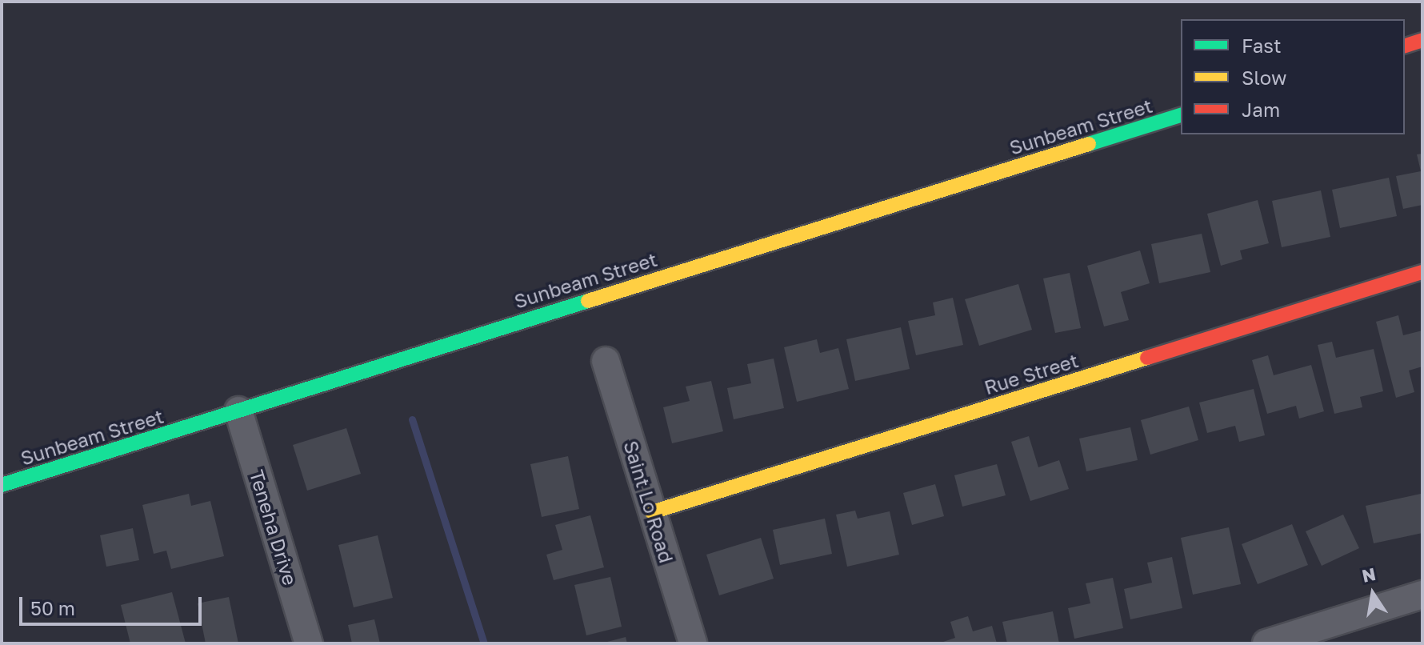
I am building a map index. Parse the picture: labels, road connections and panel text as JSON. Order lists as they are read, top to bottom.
{
  "streets": {
    "street": [
      "Sunbeam Street",
      "Rue Street",
      "Saint Lo Road",
      "Teneha Drive"
    ]
  },
  "crossings": [
    ["Sunbeam Street", "Teneha Drive"],
    ["Rue Street", "Saint Lo Road"]
  ],
  "legend": ["Fast", "Slow", "Jam"],
  "scale_bar": "50 m",
  "north": "top"
}
